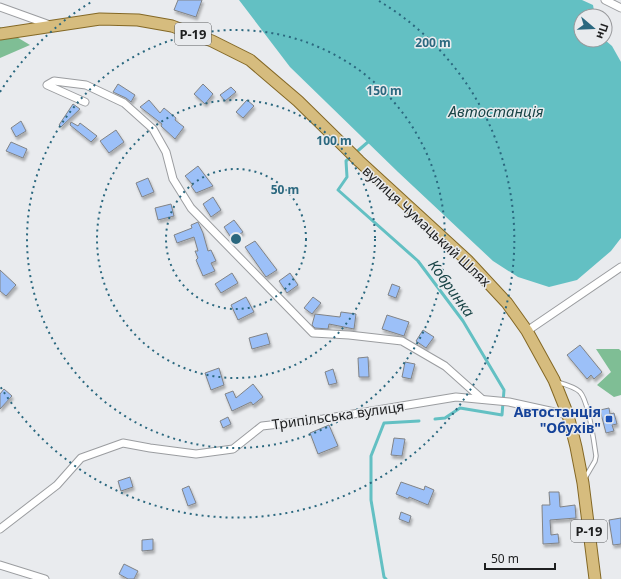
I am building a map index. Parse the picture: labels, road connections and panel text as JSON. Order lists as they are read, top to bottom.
{
  "streets": {
    "main road": ["Р-19", "вулиця Чумацький Шлях"],
    "street": ["Трипільська вулиця"]
  },
  "crossings": [
    ["вулиця Чумацький Шлях", "Трипільська вулиця"]
  ],
  "water": ["Автостанція", "Кобринка"],
  "places": {
    "transit": ["Автостанція \"Обухів\""]
  },
  "scale_bar": "50 m",
  "north": "right",
  "rings": [
    "200 m",
    "150 m",
    "100 m",
    "50 m"
  ]
}
